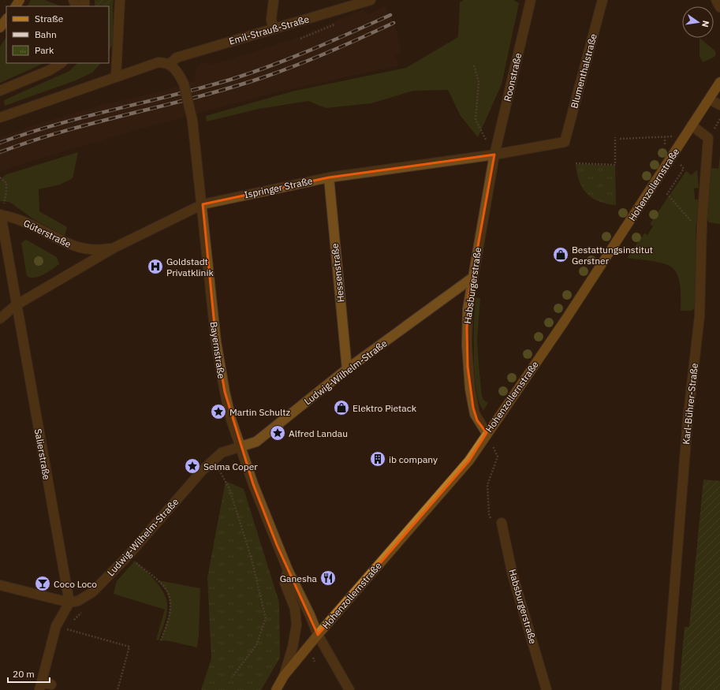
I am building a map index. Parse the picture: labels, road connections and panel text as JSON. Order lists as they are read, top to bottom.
{
  "streets": {
    "main road": ["Hohenzollernstraße"],
    "street": [
      "Emil-Strauß-Straße",
      "Blumenthalstraße",
      "Roonstraße",
      "Ispringer Straße",
      "Güterstraße",
      "Hessenstraße",
      "Habsburgerstraße",
      "Bayernstraße",
      "Ludwig-Wilhelm-Straße",
      "Karl-Bührer-Straße",
      "Salierstraße"
    ]
  },
  "crossings": [
    ["Emil-Strauß-Straße", "Bayernstraße"],
    ["Blumenthalstraße", "Ispringer Straße"],
    ["Roonstraße", "Ispringer Straße"],
    ["Roonstraße", "Habsburgerstraße"],
    ["Hohenzollernstraße", "Habsburgerstraße"],
    ["Hohenzollernstraße", "Bayernstraße"],
    ["Hohenzollernstraße", "Karl-Bührer-Straße"],
    ["Ispringer Straße", "Güterstraße"],
    ["Ispringer Straße", "Hessenstraße"],
    ["Ispringer Straße", "Habsburgerstraße"],
    ["Ispringer Straße", "Bayernstraße"],
    ["Ispringer Straße", "Salierstraße"],
    ["Güterstraße", "Salierstraße"],
    ["Hessenstraße", "Ludwig-Wilhelm-Straße"],
    ["Habsburgerstraße", "Ludwig-Wilhelm-Straße"],
    ["Bayernstraße", "Ludwig-Wilhelm-Straße"],
    ["Ludwig-Wilhelm-Straße", "Salierstraße"]
  ],
  "places": {
    "shop": ["Bestattungsinstitut Gerstner", "Elektro Pietack"],
    "hospital": ["Goldstadt Privatklinik"],
    "place": ["Martin Schultz", "Alfred Landau", "Selma Coper"],
    "building": ["ib company"],
    "restaurant": ["Ganesha"],
    "bar": ["Coco Loco"]
  },
  "legend": ["Straße", "Bahn", "Park"],
  "scale_bar": "20 m",
  "north": "right"
}
